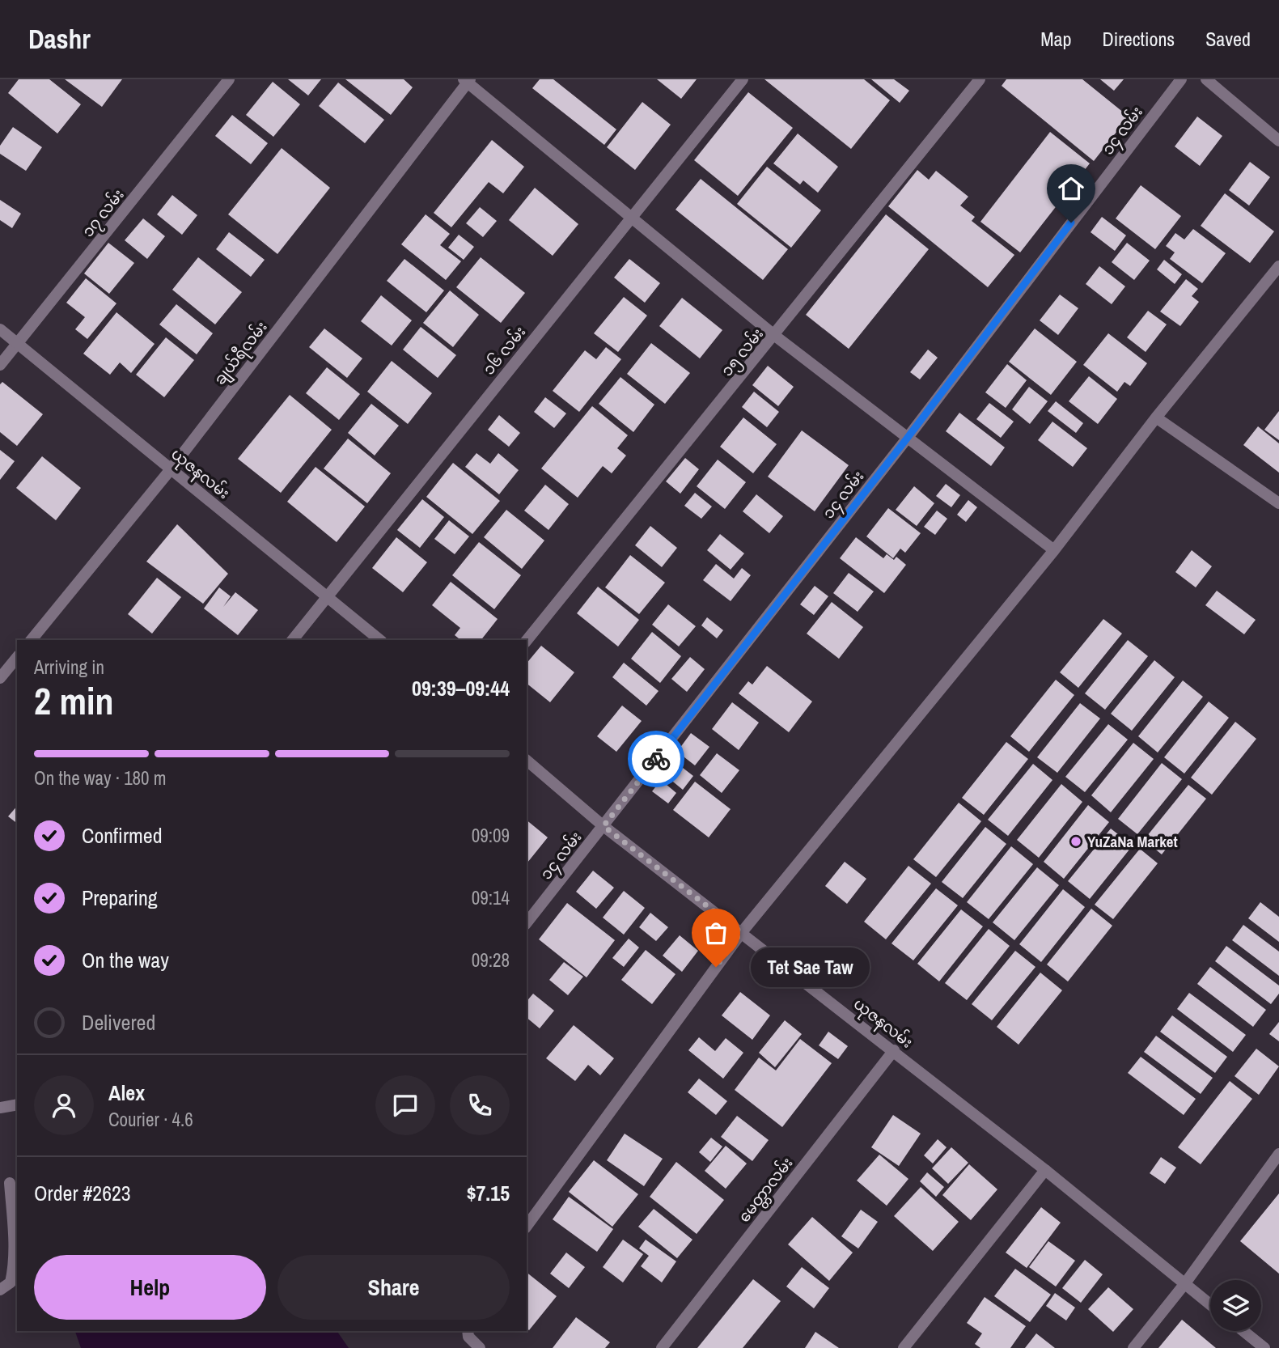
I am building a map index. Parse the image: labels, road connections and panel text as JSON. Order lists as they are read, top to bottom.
{
  "streets": {
    "street": [
      "၁၄ လမ်း",
      "၁၇ လမ်း",
      "၁၆ လမ်း",
      "၁၅ လမ်း",
      "ချယ်ရီလမ်း",
      "ယုဇနလမ်း",
      "မေတ္တာလမ်း"
    ]
  },
  "crossings": [
    ["၁၄ လမ်း", "ယုဇနလမ်း"],
    ["၁၇ လမ်း", "ယုဇနလမ်း"],
    ["၁၆ လမ်း", "ယုဇနလမ်း"],
    ["ချယ်ရီလမ်း", "ယုဇနလမ်း"],
    ["ယုဇနလမ်း", "မေတ္တာလမ်း"]
  ],
  "places": ["YuZaNa Market", "Tet Sae Taw"],
  "page": {
    "header": "Dashr",
    "nav": ["Map", "Directions", "Saved"],
    "heading": ["2 min", "Arriving in", "09:39–09:44"],
    "panel": [
      "Alex",
      "Courier · 4.6",
      "Order #2623",
      "$7.15"
    ],
    "bar": "On the way · 180 m",
    "list": [
      ["Confirmed", "09:09"],
      ["Preparing", "09:14"],
      ["On the way", "09:28"],
      "Delivered"
    ],
    "bubble": "Tet Sae Taw",
    "buttons": ["Help", "Share"]
  }
}
